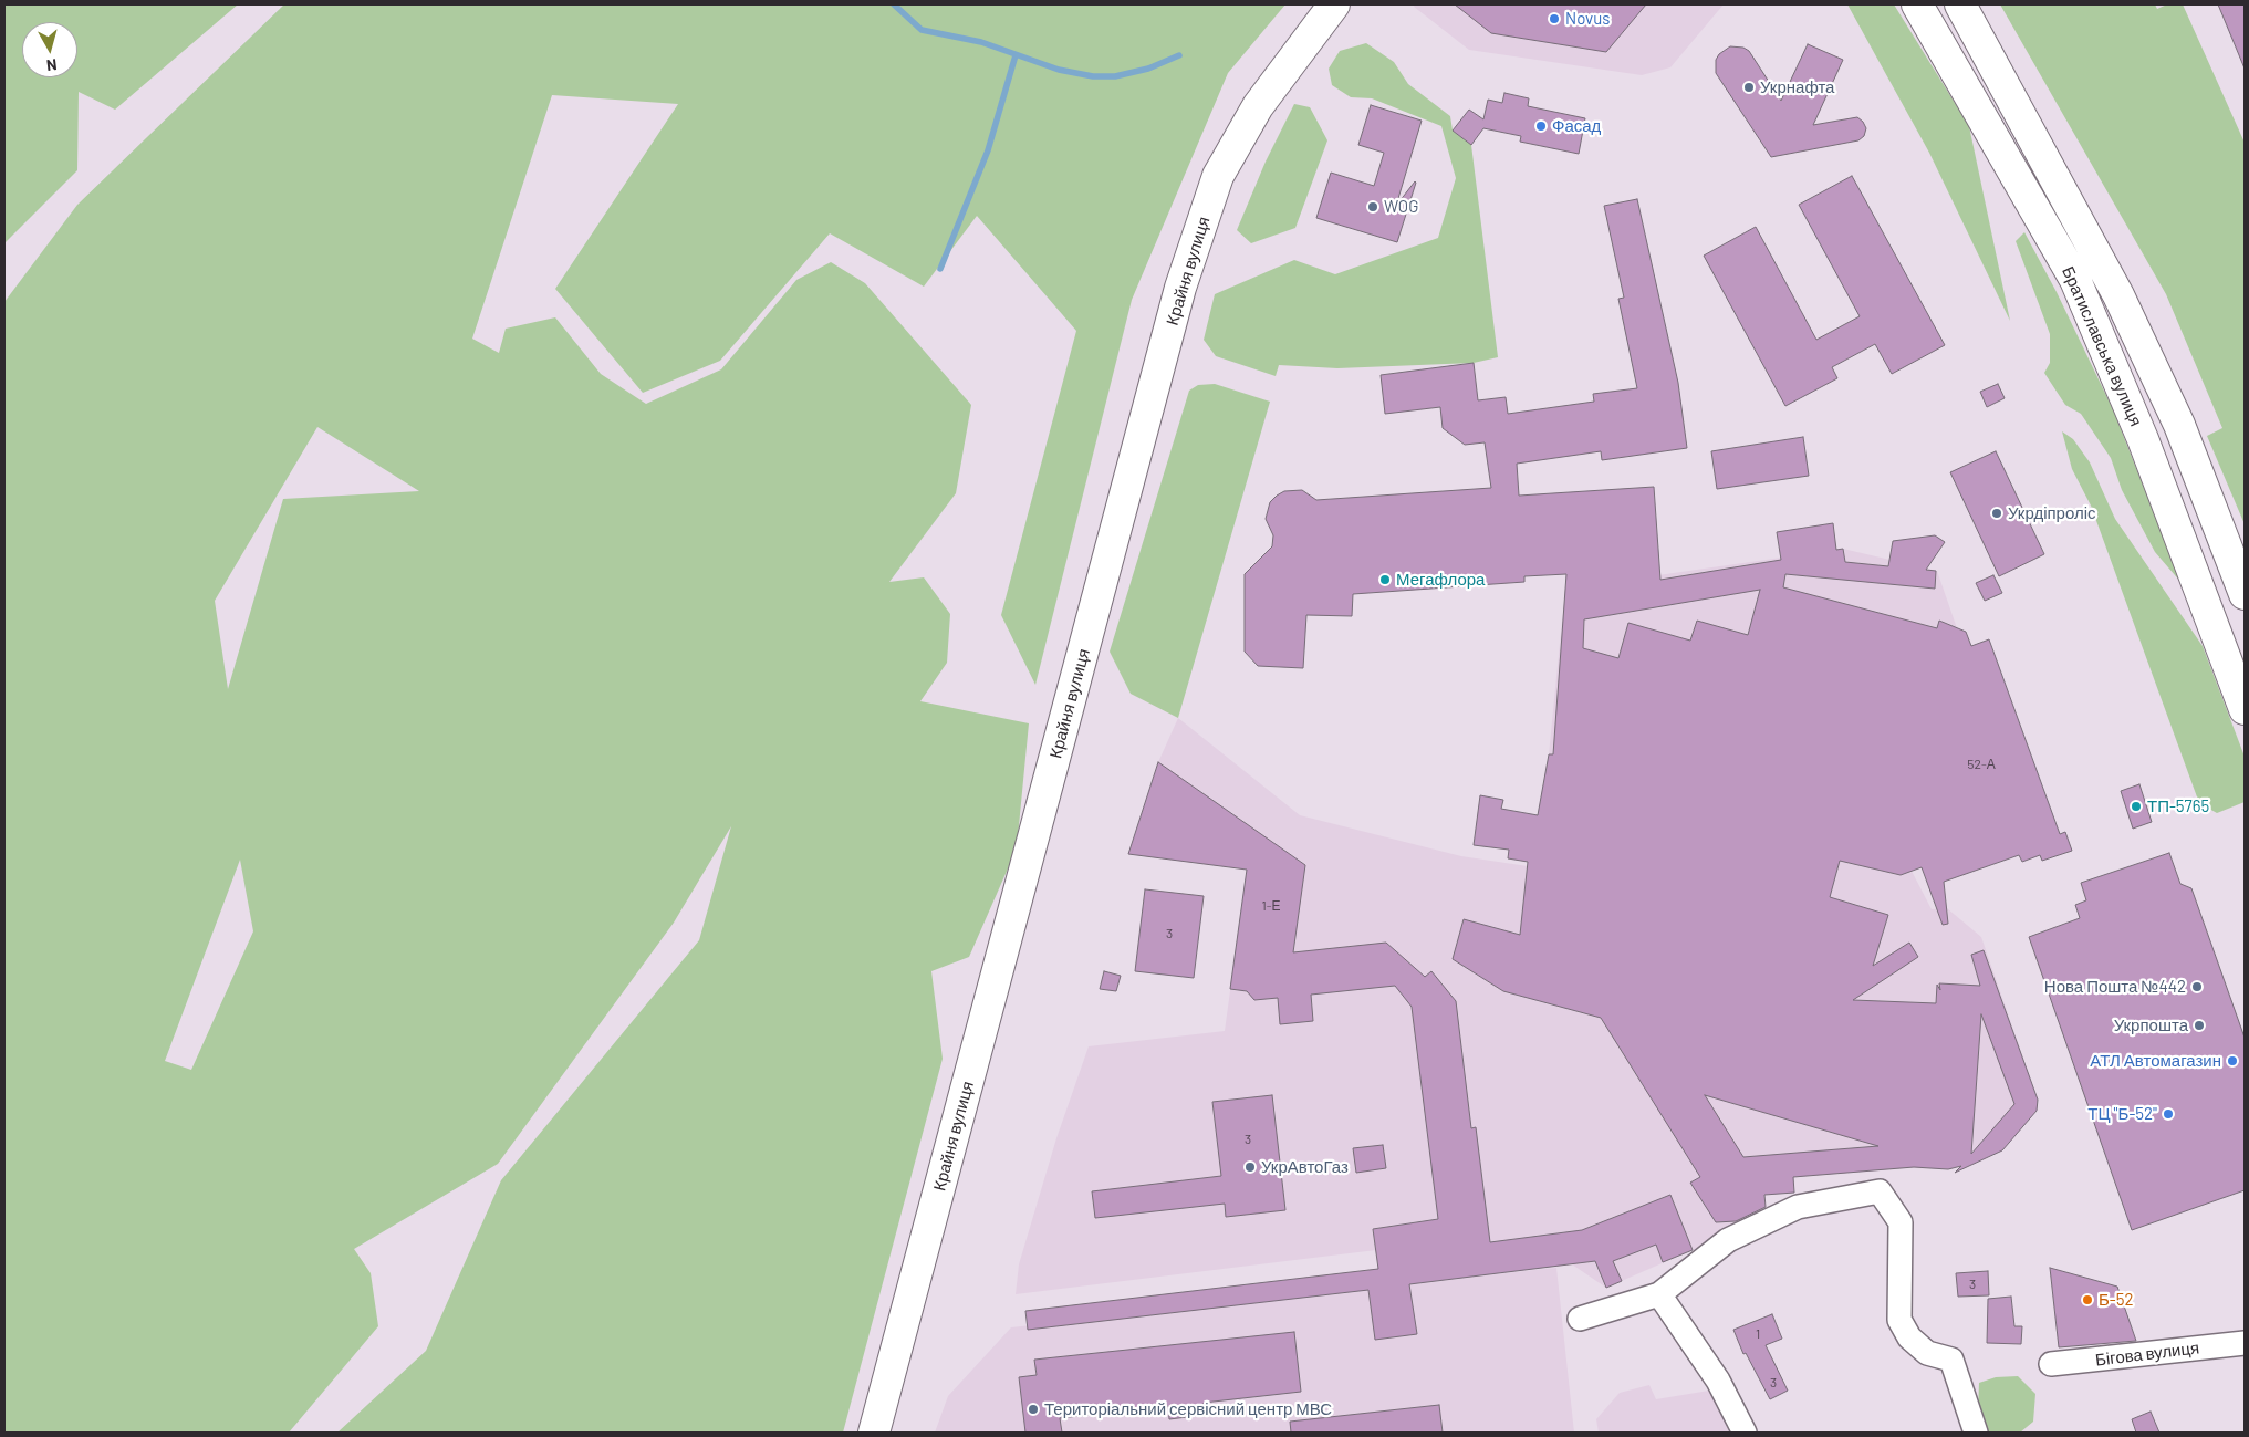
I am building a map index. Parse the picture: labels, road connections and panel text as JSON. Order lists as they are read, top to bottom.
{
  "streets": {
    "street": ["Крайня вулиця", "Братиславська вулиця", "Бігова вулиця"]
  },
  "places": [
    "Novus",
    "Укрнафта",
    "Фасад",
    "WOG",
    "Укрдіпроліс",
    "Мегафлора",
    "ТП-5765",
    "Нова Пошта №442",
    "Укрпошта",
    "АТЛ Автомагазин",
    "ТЦ \"Б-52\"",
    "УкрАвтоГаз",
    "Б-52",
    "Територіальний сервісний центр МВС"
  ],
  "house_numbers": [
    "52-А",
    "1-Е",
    "3",
    "3",
    "3",
    "1",
    "3"
  ],
  "north": "bottom"
}
